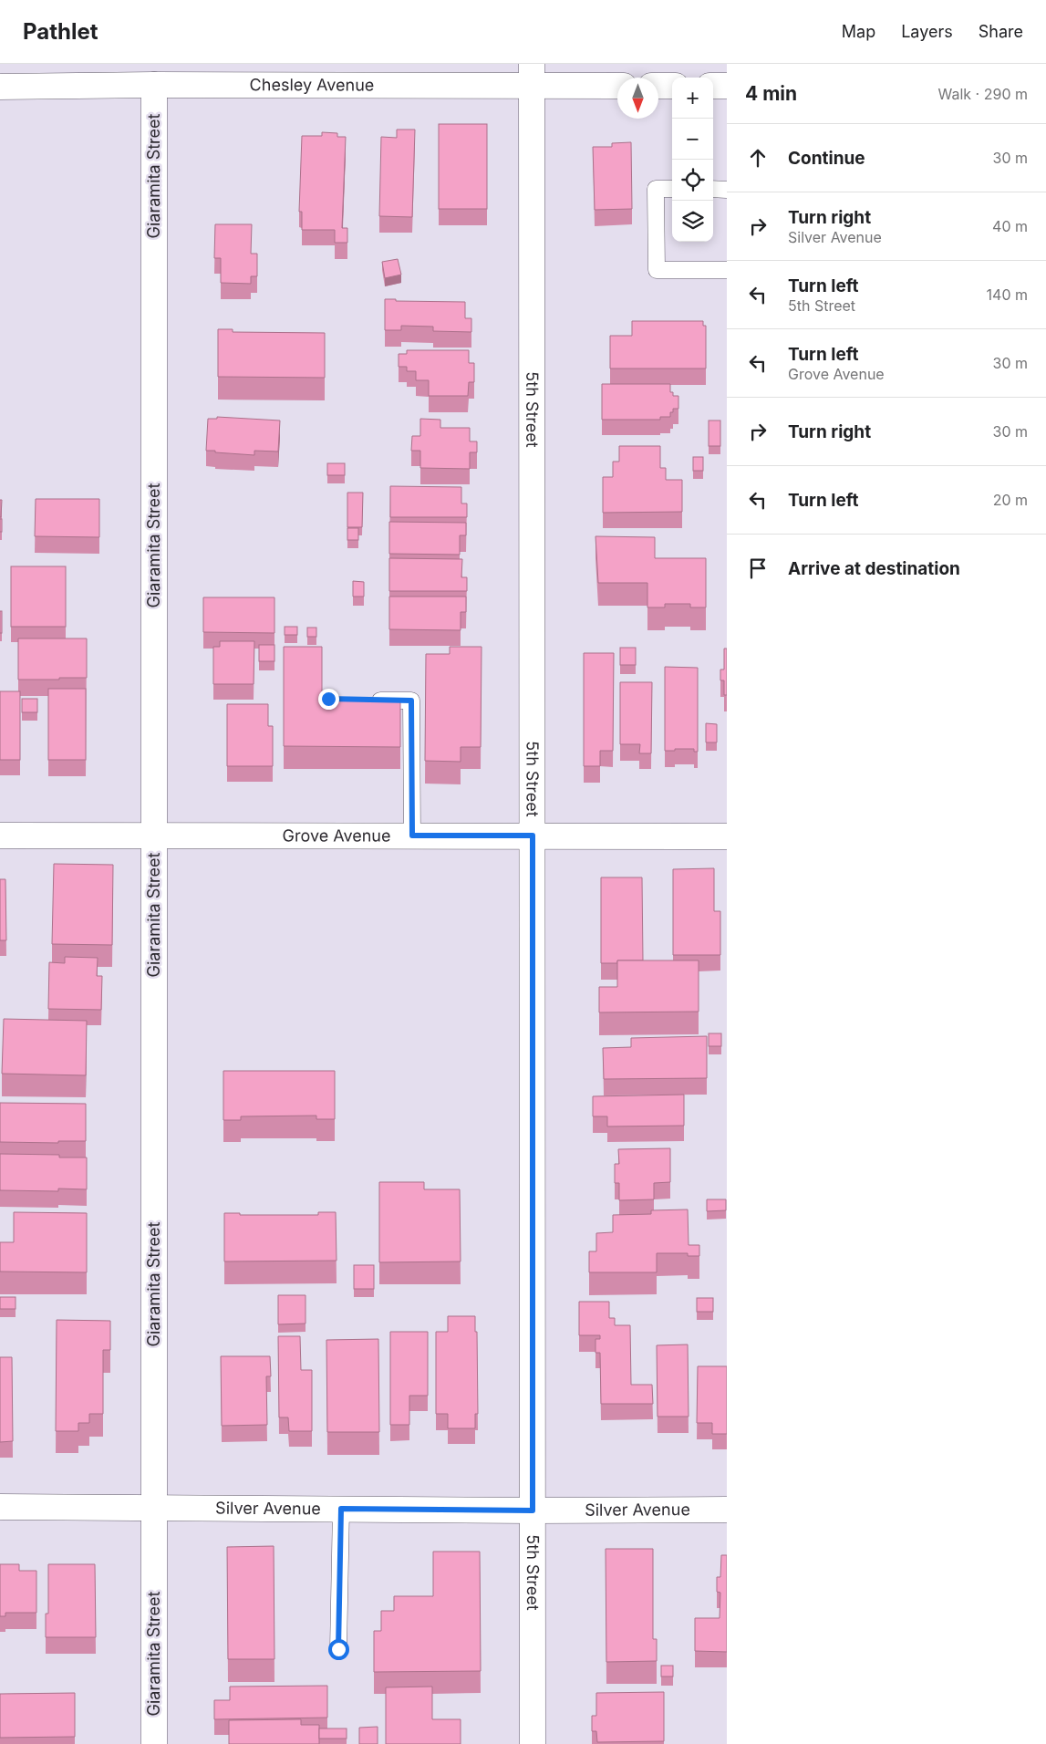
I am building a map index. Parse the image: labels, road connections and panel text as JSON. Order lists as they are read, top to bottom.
{
  "streets": {
    "street": [
      "Chesley Avenue",
      "Giaramita Street",
      "5th Street",
      "Grove Avenue",
      "Silver Avenue"
    ]
  },
  "crossings": [
    ["Chesley Avenue", "Giaramita Street"],
    ["Chesley Avenue", "5th Street"],
    ["Giaramita Street", "Grove Avenue"],
    ["Giaramita Street", "Silver Avenue"],
    ["5th Street", "Grove Avenue"],
    ["5th Street", "Silver Avenue"]
  ],
  "north": "bottom",
  "page": {
    "header": "Pathlet",
    "nav": ["Map", "Layers", "Share"],
    "heading": ["4 min", "Walk · 290 m"],
    "map_buttons": ["+", "−"],
    "list": [
      ["Continue", "30 m"],
      ["Turn right", "Silver Avenue", "40 m"],
      ["Turn left", "5th Street", "140 m"],
      ["Turn left", "Grove Avenue", "30 m"],
      ["Turn right", "30 m"],
      ["Turn left", "20 m"],
      "Arrive at destination"
    ]
  }
}
